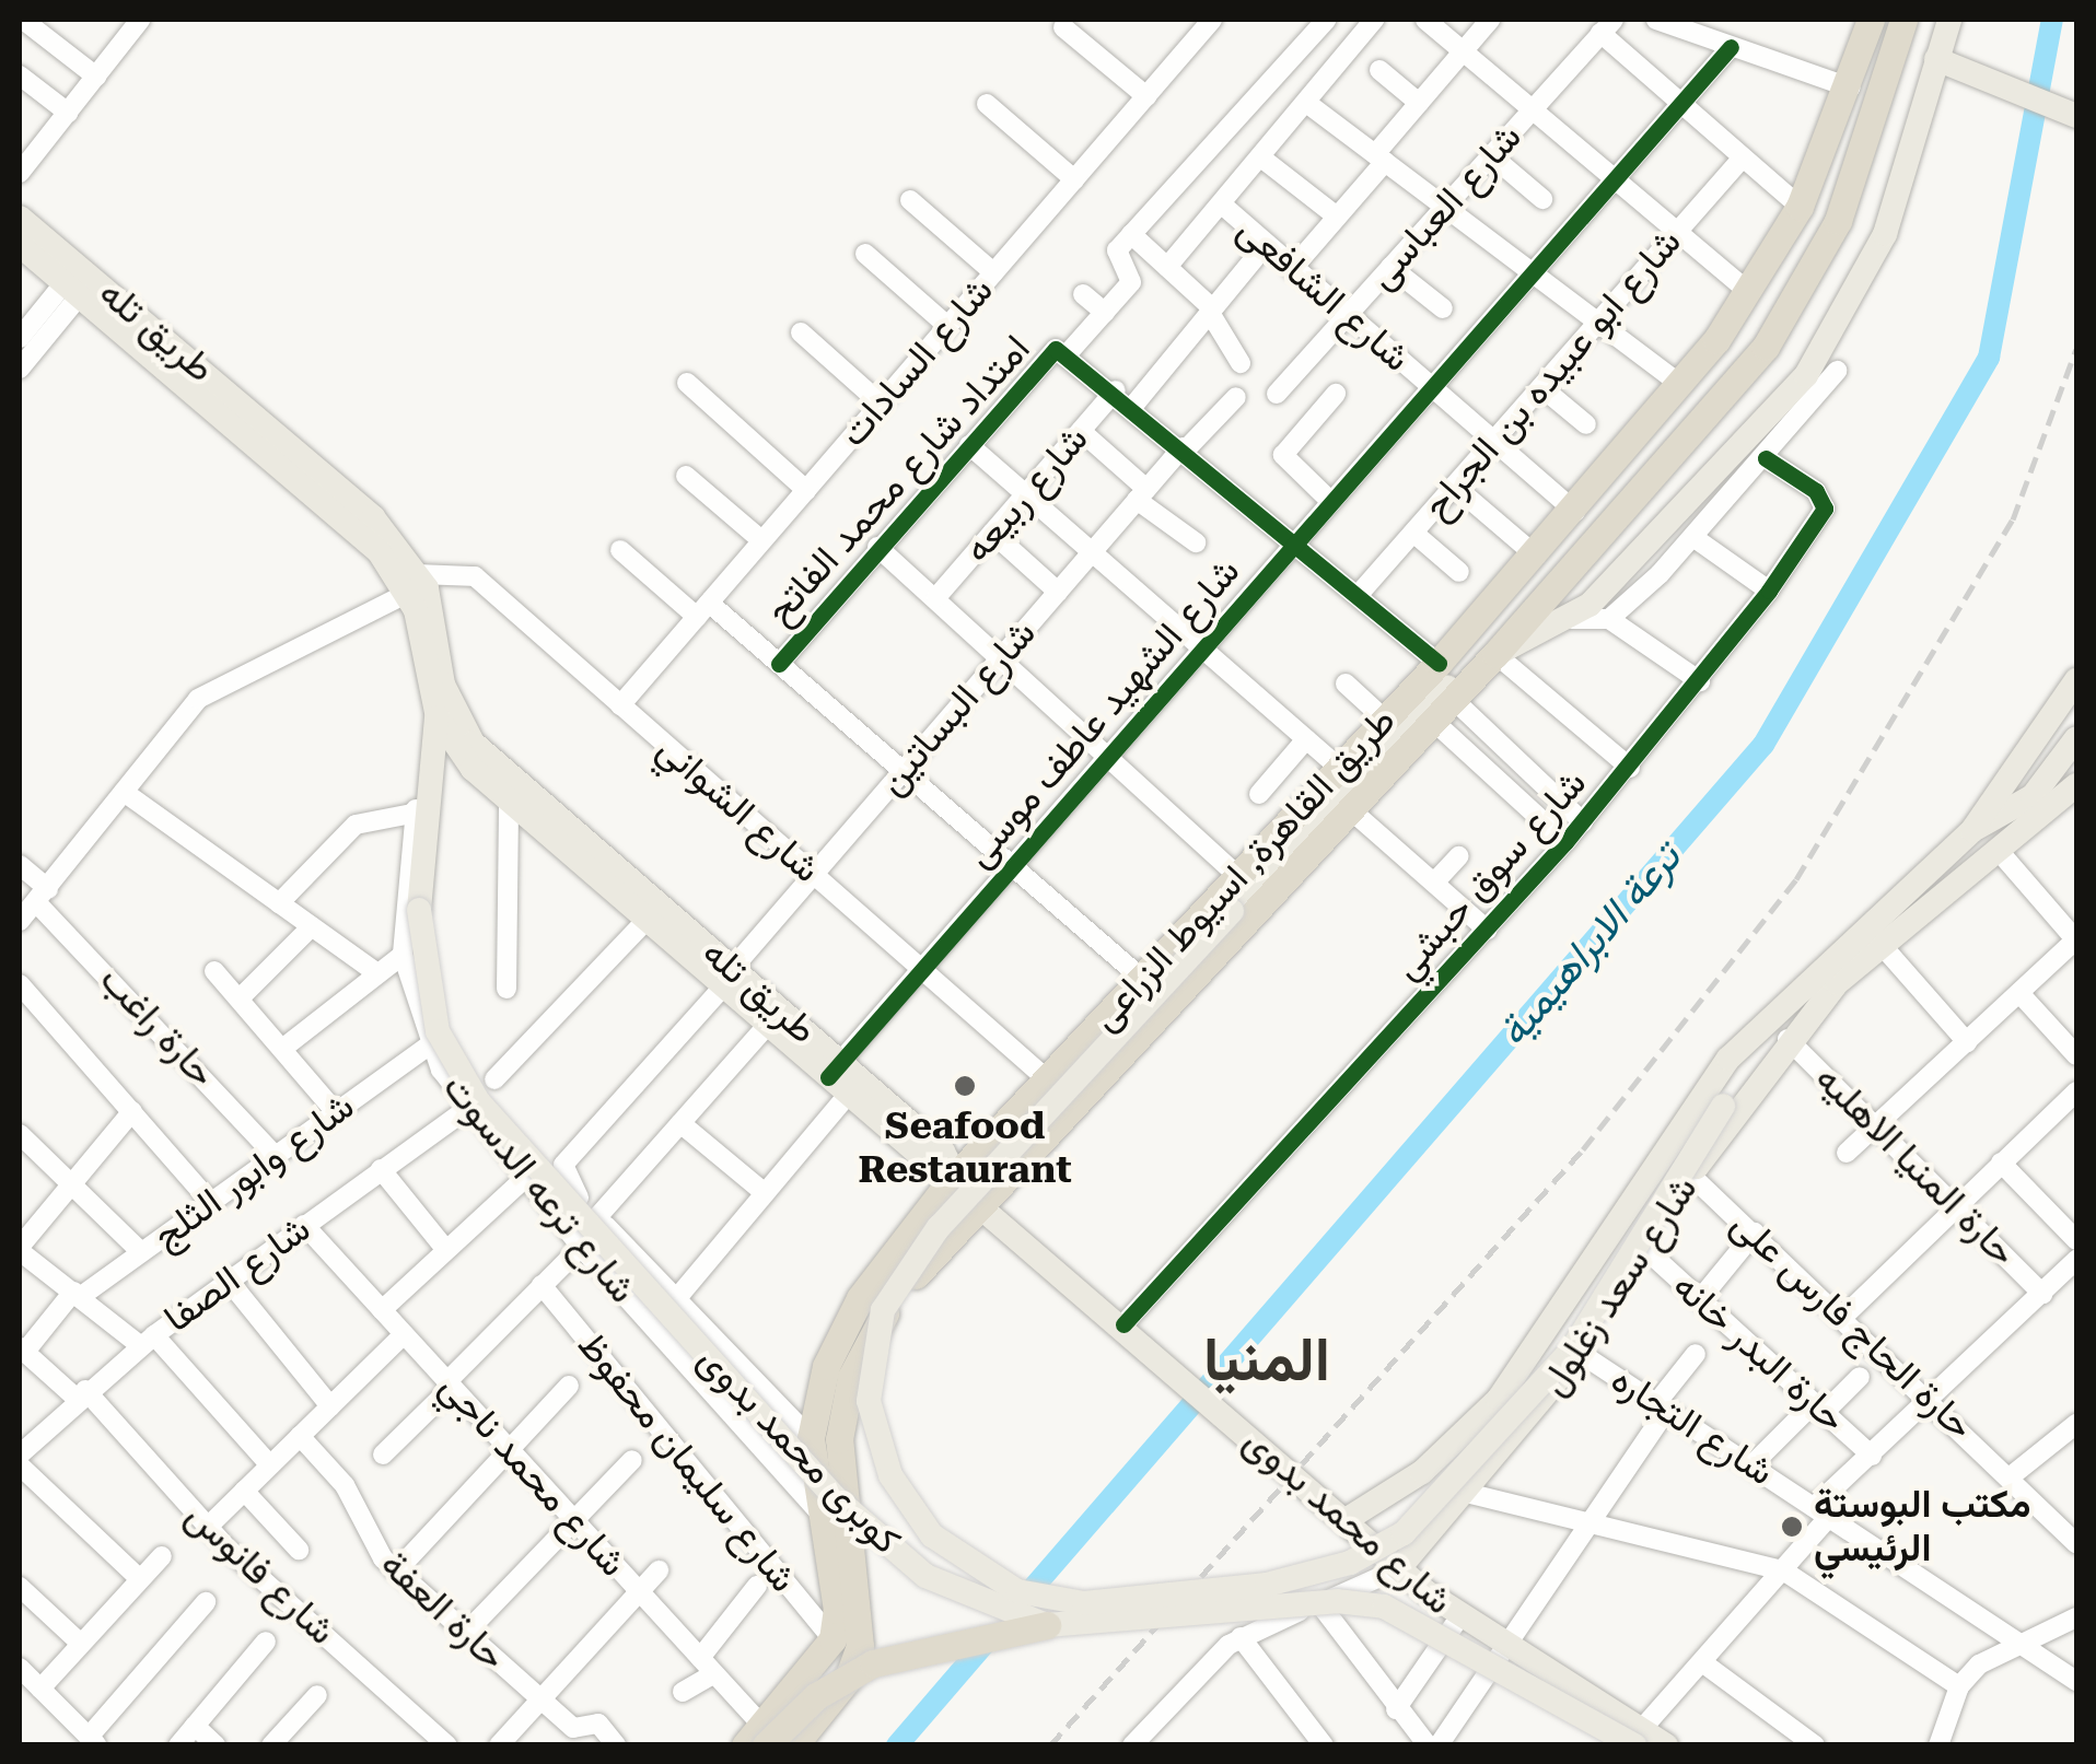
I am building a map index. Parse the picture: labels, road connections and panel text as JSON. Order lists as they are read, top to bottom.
{
  "streets": {
    "highway": ["طريق القاهرة, اسيوط الزراعى"],
    "main road": [
      "طريق تله",
      "شارع سعد زغلول",
      "كوبرى محمد بدوى",
      "شارع محمد بدوى"
    ],
    "street": [
      "شارع العباسى",
      "شارع الشافعى",
      "شارع السادات",
      "شارع ابو عبيده بن الجراح",
      "امتداد شارع محمد الفاتح",
      "شارع ربيعه",
      "شارع البساتين",
      "شارع الشهيد عاطف موسى",
      "شارع الشواني",
      "شارع سوق حبشي",
      "حارة راغب",
      "حارة المنيا الاهليه",
      "شارع وابور الثلج",
      "شارع ترعه الدسوت",
      "شارع الصفا",
      "حارة الحاج فارس على",
      "حارة البدر خانه",
      "شارع التجاره",
      "شارع سليمان محفوظ",
      "شارع محمد ناجي",
      "شارع فانوس",
      "حارة العفة"
    ]
  },
  "crossings": [
    ["شارع العباسى", "شارع الشافعى"],
    ["شارع الشافعى", "شارع ابو عبيده بن الجراح"],
    ["شارع الشافعى", "شارع الشهيد عاطف موسى"],
    ["شارع الشافعى", "طريق القاهرة, اسيوط الزراعى"],
    ["طريق تله", "شارع البساتين"],
    ["طريق تله", "شارع الشهيد عاطف موسى"],
    ["طريق تله", "شارع الشواني"],
    ["طريق تله", "طريق القاهرة, اسيوط الزراعى"],
    ["طريق تله", "كوبرى محمد بدوى"],
    ["طريق تله", "شارع محمد بدوى"],
    ["شارع السادات", "شارع الشواني"],
    ["شارع البساتين", "شارع الشواني"],
    ["شارع الشهيد عاطف موسى", "شارع الشواني"],
    ["شارع الشواني", "طريق القاهرة, اسيوط الزراعى"],
    ["طريق القاهرة, اسيوط الزراعى", "شارع ترعه الدسوت"],
    ["طريق القاهرة, اسيوط الزراعى", "شارع سعد زغلول"],
    ["طريق القاهرة, اسيوط الزراعى", "شارع سليمان محفوظ"],
    ["طريق القاهرة, اسيوط الزراعى", "شارع محمد بدوى"],
    ["شارع سوق حبشي", "شارع محمد بدوى"],
    ["حارة راغب", "شارع وابور الثلج"],
    ["حارة المنيا الاهليه", "شارع سعد زغلول"],
    ["شارع وابور الثلج", "شارع ترعه الدسوت"],
    ["شارع وابور الثلج", "شارع فانوس"],
    ["شارع ترعه الدسوت", "شارع الصفا"],
    ["شارع ترعه الدسوت", "كوبرى محمد بدوى"],
    ["شارع الصفا", "شارع محمد ناجي"],
    ["شارع الصفا", "شارع فانوس"],
    ["شارع سعد زغلول", "حارة الحاج فارس على"],
    ["شارع سعد زغلول", "حارة البدر خانه"],
    ["شارع سعد زغلول", "شارع التجاره"],
    ["شارع سعد زغلول", "شارع محمد بدوى"],
    ["كوبرى محمد بدوى", "شارع محمد بدوى"]
  ],
  "districts": ["المنيا"],
  "water": ["ترعة الابراهيمية"],
  "places": ["Seafood Restaurant", "مكتب البوستة الرئيسي"]
}
